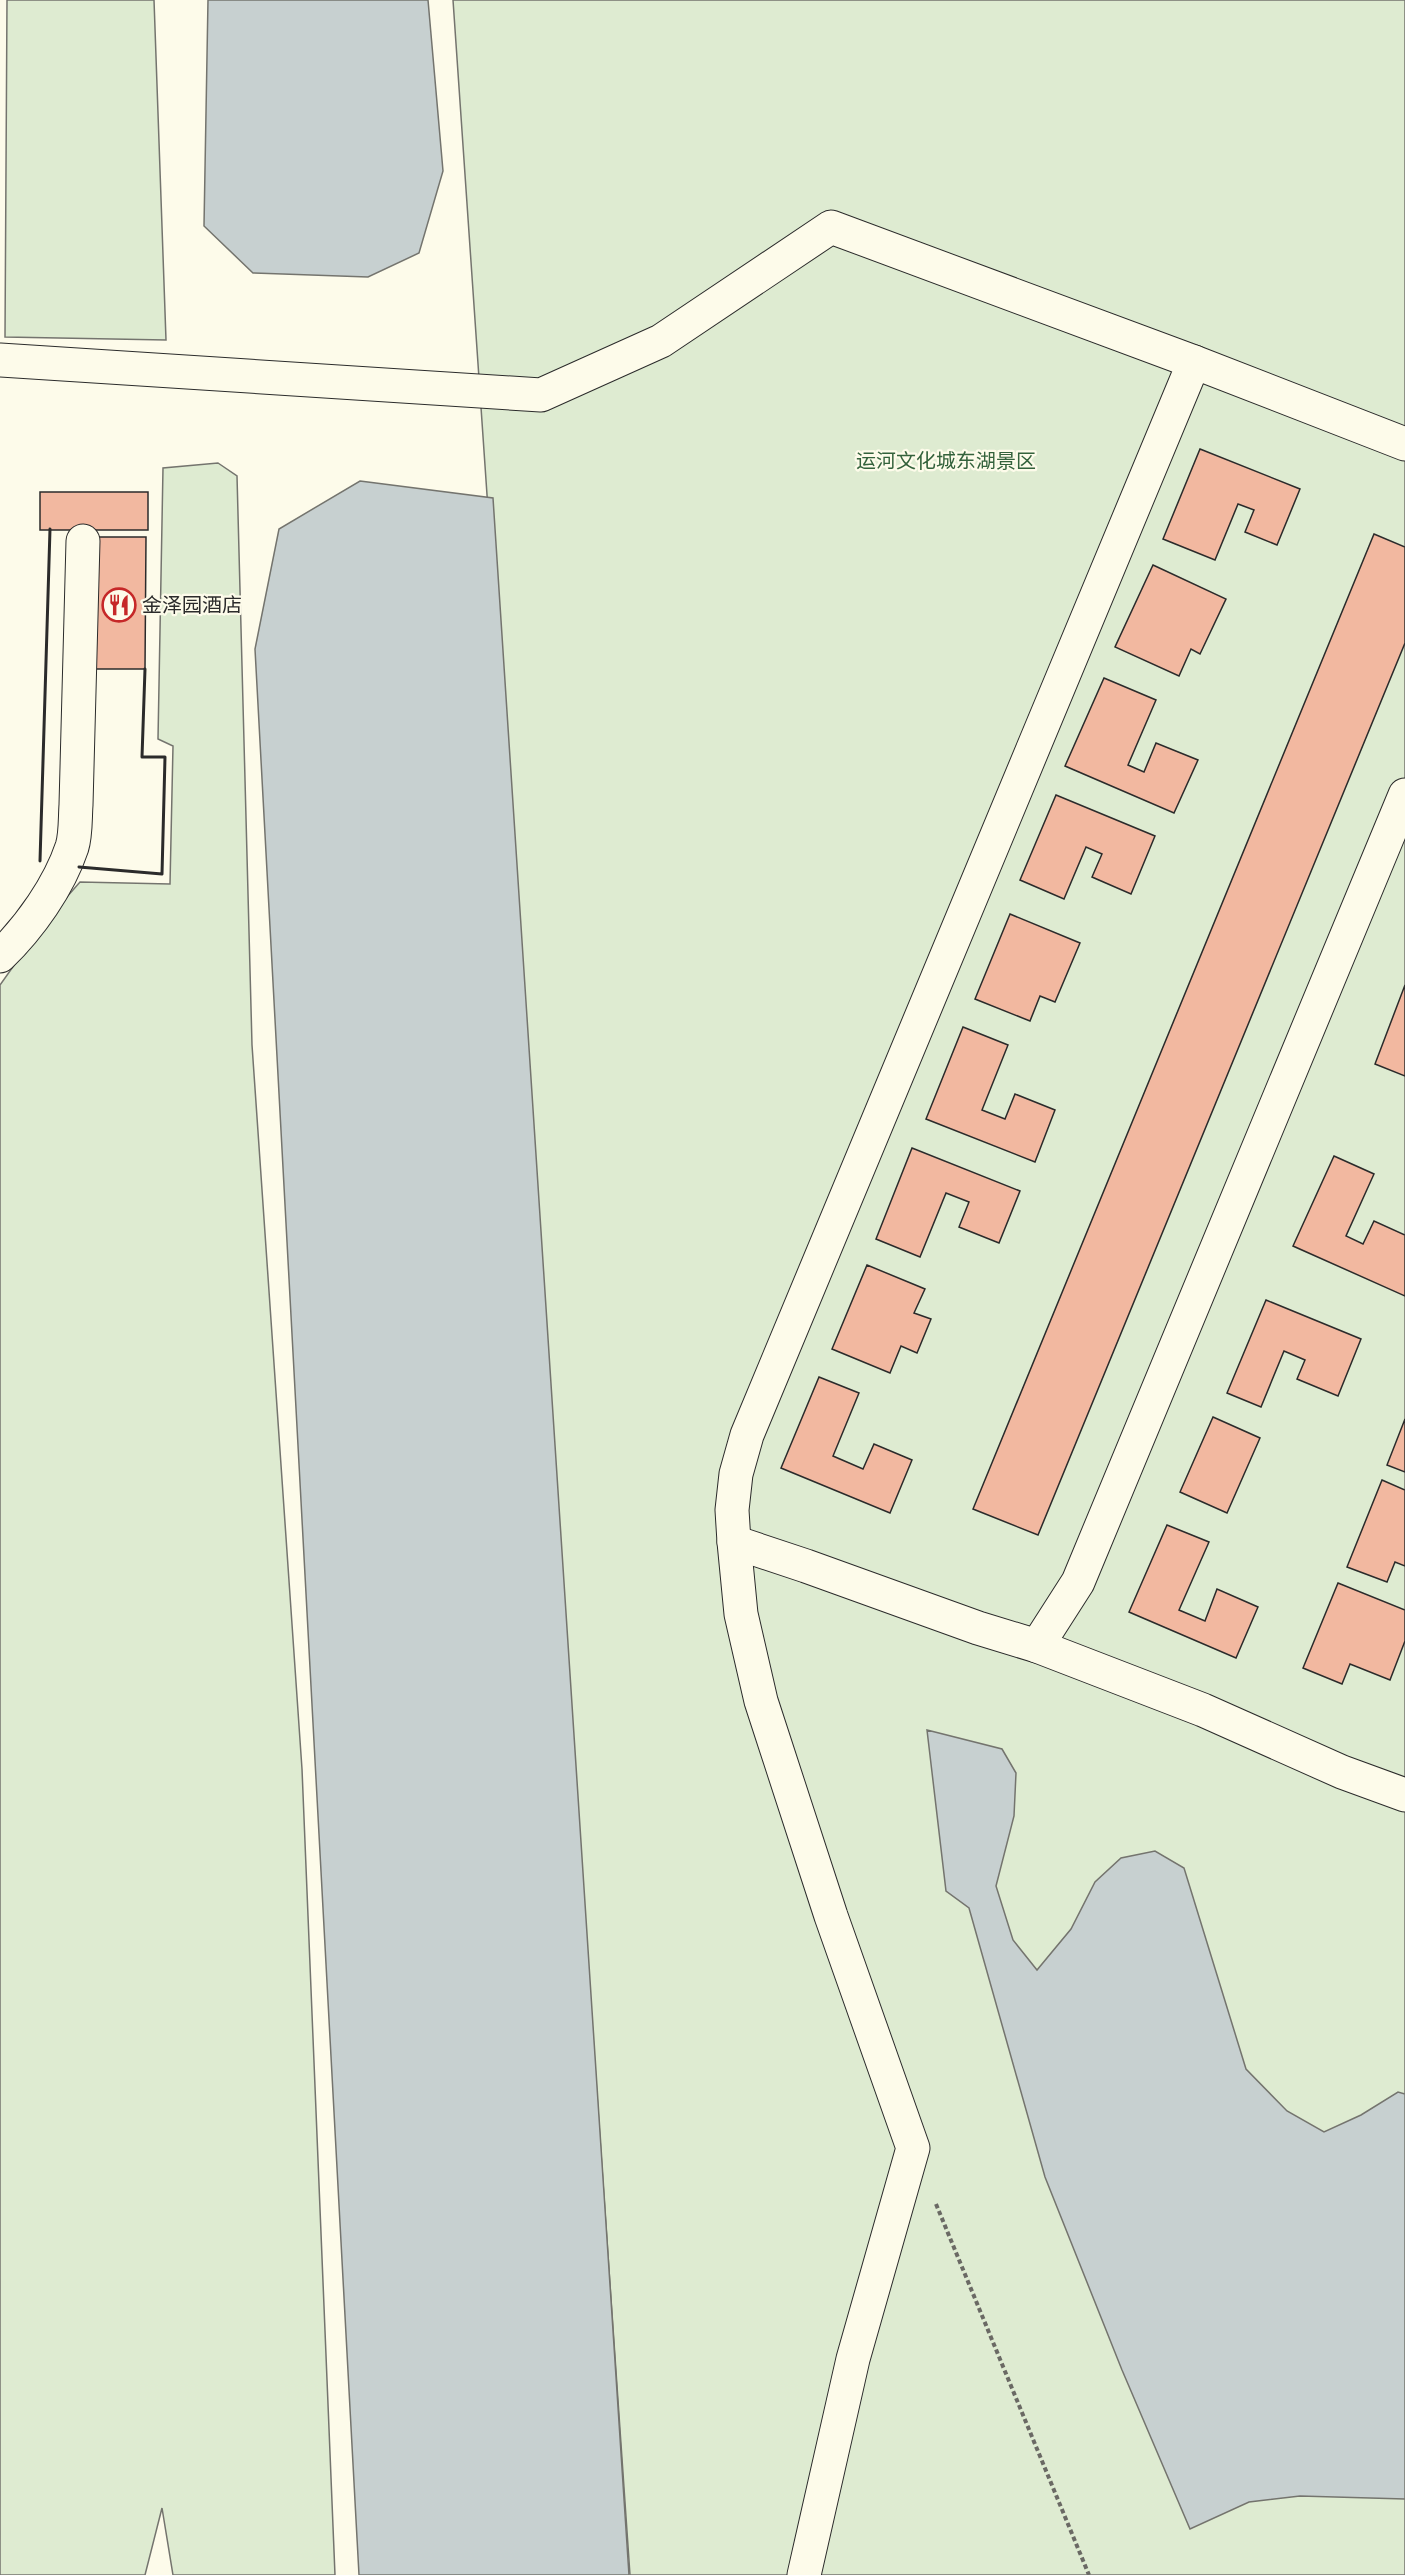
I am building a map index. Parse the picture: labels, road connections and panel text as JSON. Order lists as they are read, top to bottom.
{
  "parks": ["运河文化城东湖景区"],
  "places": {
    "restaurant": ["金泽园酒店"]
  }
}
